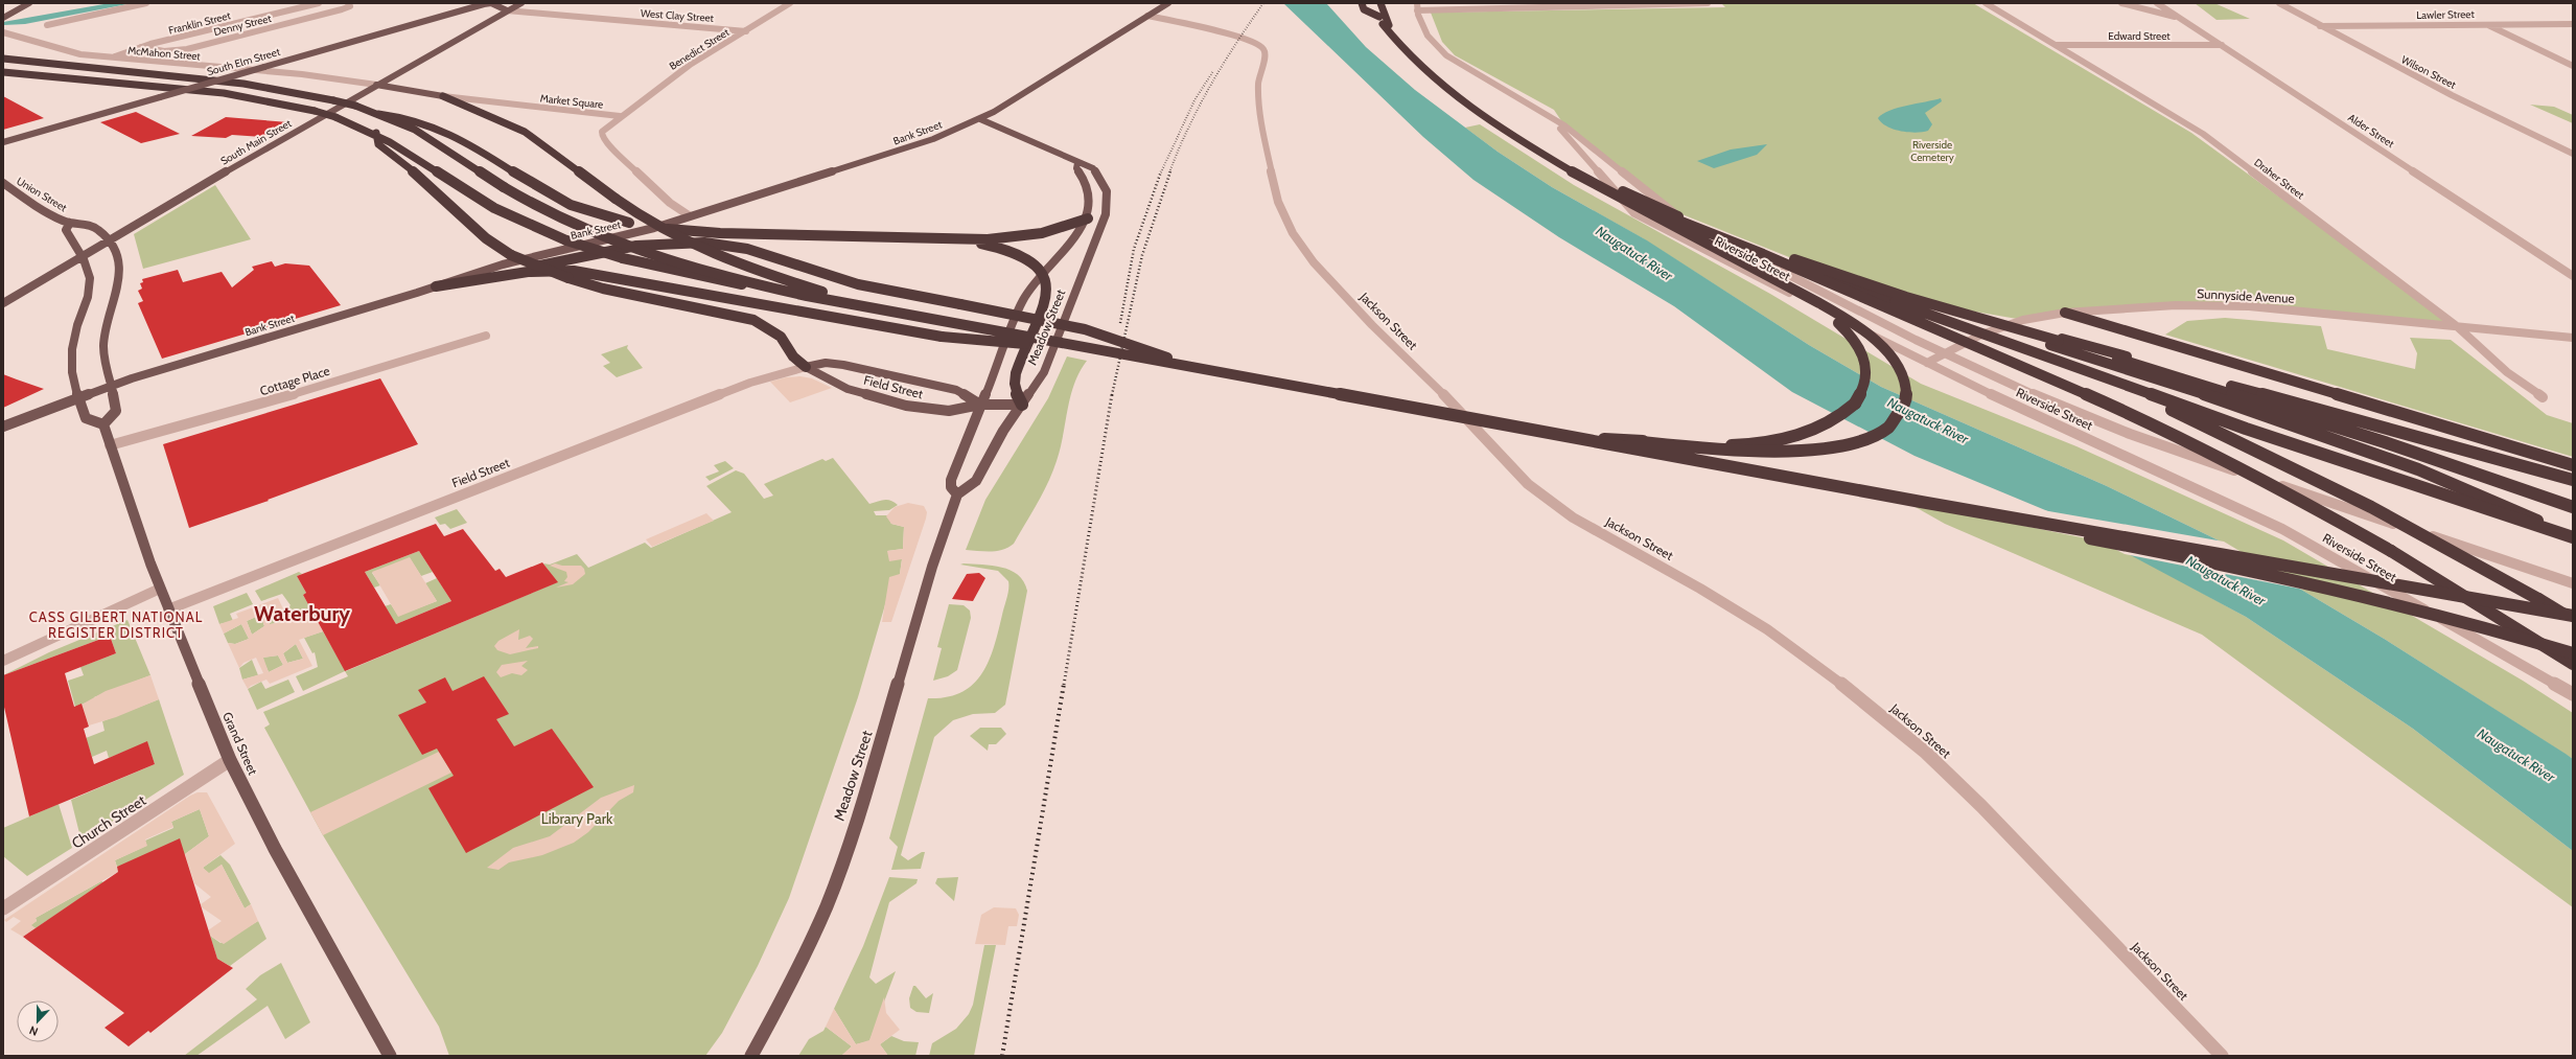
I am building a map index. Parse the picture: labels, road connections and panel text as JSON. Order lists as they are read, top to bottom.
{
  "streets": {
    "main road": [
      "South Elm Street",
      "Market Square",
      "Bank Street",
      "South Main Street",
      "Union Street",
      "Meadow Street",
      "Field Street",
      "Grand Street"
    ],
    "street": [
      "Lawler Street",
      "West Clay Street",
      "Franklin Street",
      "Denny Street",
      "Edward Street",
      "Benedict Street",
      "McMahon Street",
      "Wilson Street",
      "Alder Street",
      "Draher Street",
      "Riverside Street",
      "Sunnyside Avenue",
      "Jackson Street",
      "Cottage Place",
      "Church Street"
    ]
  },
  "crossings": [
    ["Lawler Street", "Wilson Street"],
    ["West Clay Street", "Benedict Street"],
    ["West Clay Street", "South Main Street"],
    ["Franklin Street", "Denny Street"],
    ["Franklin Street", "McMahon Street"],
    ["Edward Street", "Alder Street"],
    ["Edward Street", "Draher Street"],
    ["Benedict Street", "Market Square"],
    ["McMahon Street", "Market Square"],
    ["McMahon Street", "South Main Street"],
    ["Market Square", "Bank Street"],
    ["Market Square", "South Main Street"],
    ["Bank Street", "Jackson Street"],
    ["Bank Street", "Meadow Street"],
    ["South Main Street", "Union Street"],
    ["Draher Street", "Sunnyside Avenue"],
    ["Riverside Street", "Sunnyside Avenue"],
    ["Meadow Street", "Field Street"],
    ["Cottage Place", "Grand Street"],
    ["Field Street", "Grand Street"],
    ["Grand Street", "Church Street"]
  ],
  "districts": ["Waterbury", "CASS GILBERT NATIONAL REGISTER DISTRICT"],
  "water": ["Naugatuck River"],
  "parks": ["Riverside Cemetery", "Library Park"],
  "north": "bottom"
}
